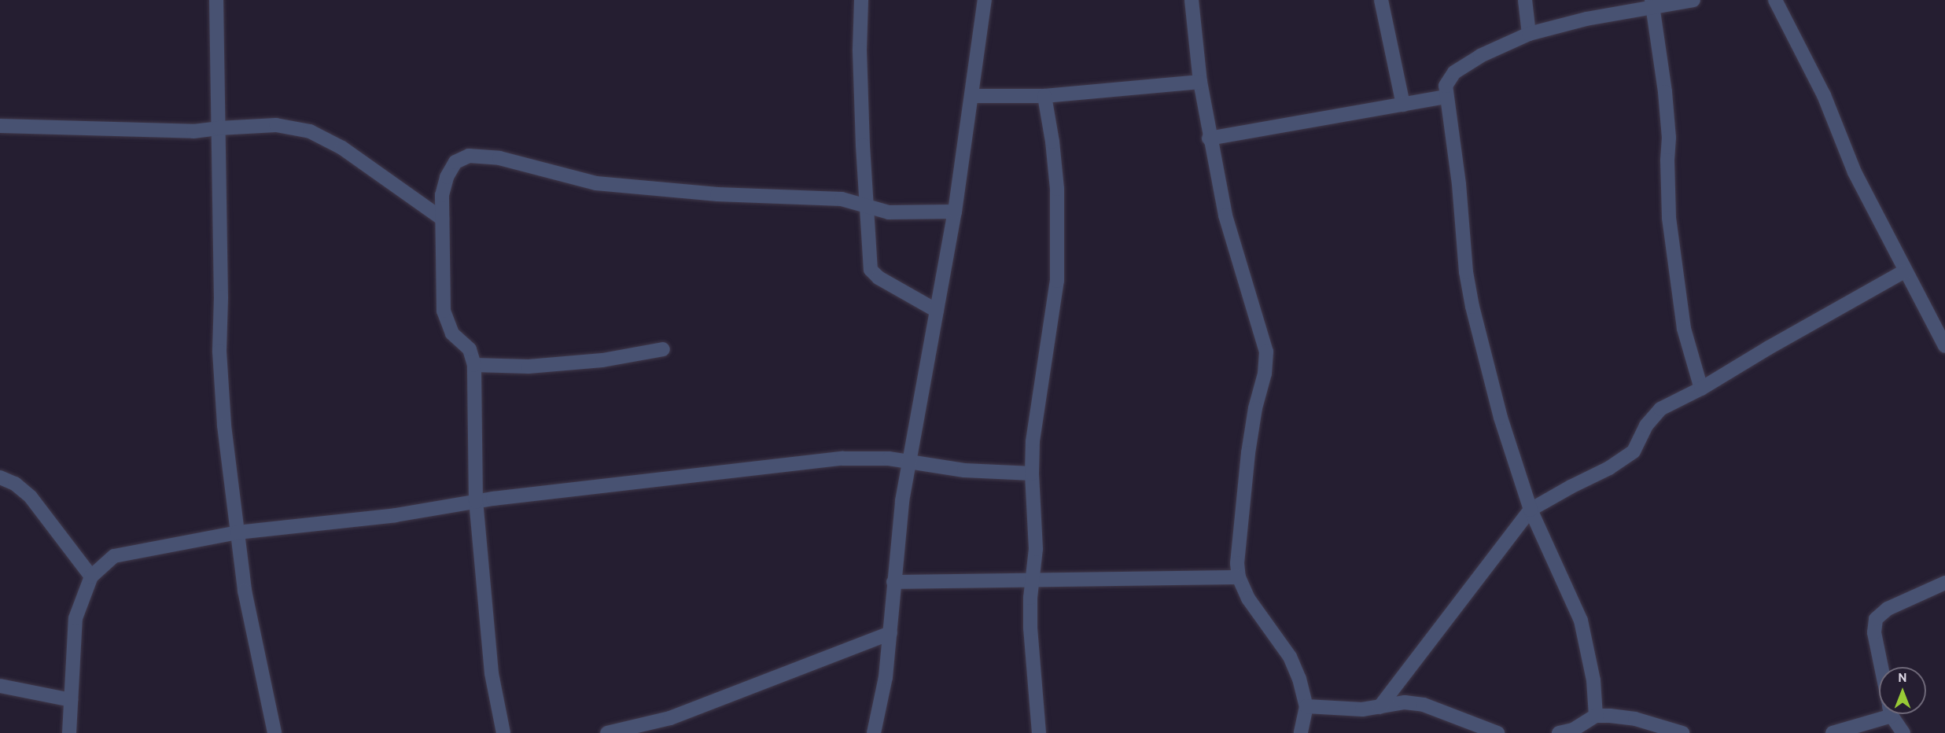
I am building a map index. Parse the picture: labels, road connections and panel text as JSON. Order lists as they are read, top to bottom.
{
  "north": "top"
}
